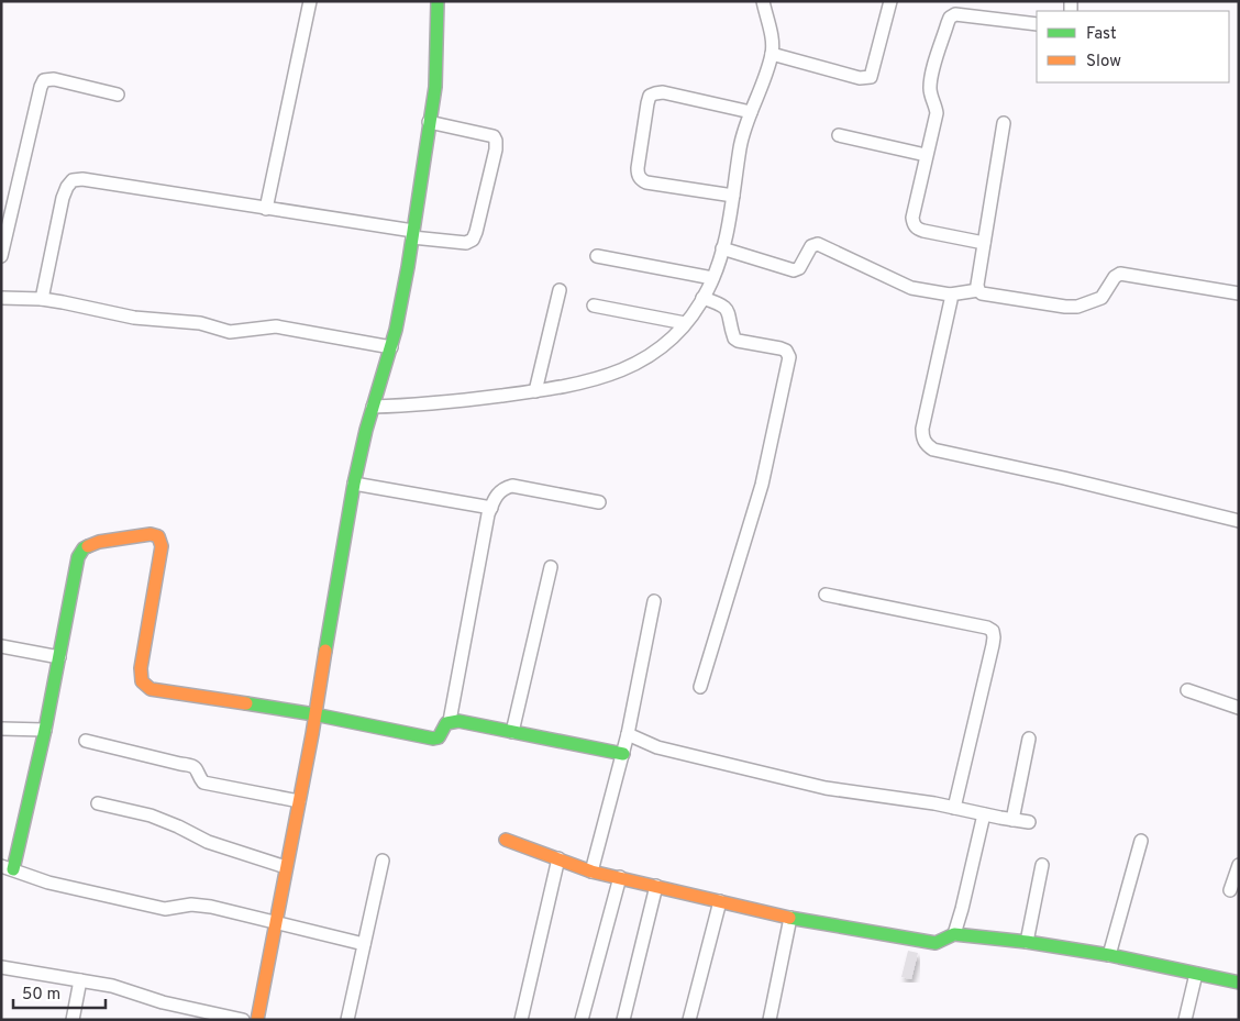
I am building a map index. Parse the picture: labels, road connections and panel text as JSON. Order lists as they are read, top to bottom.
{
  "legend": ["Fast", "Slow"],
  "scale_bar": "50 m"
}
